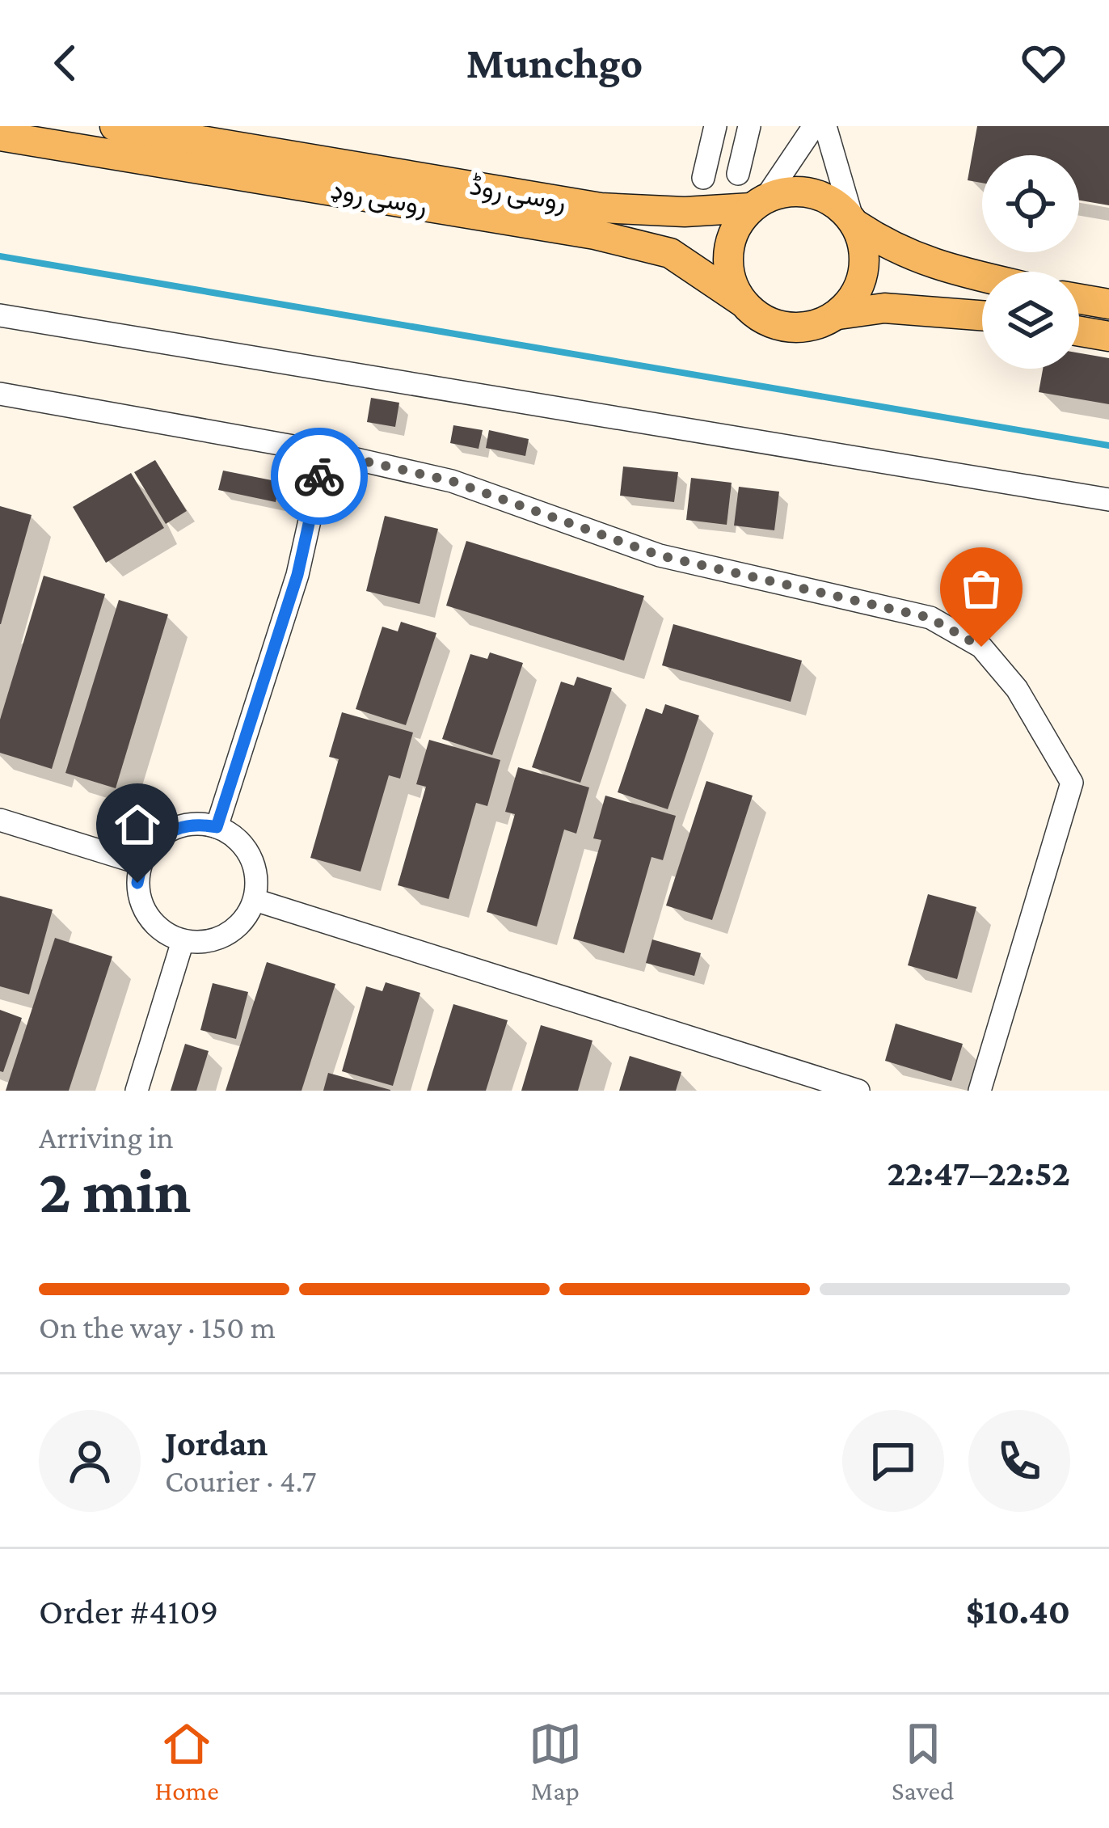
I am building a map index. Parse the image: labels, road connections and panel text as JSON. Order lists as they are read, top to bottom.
{
  "streets": {
    "main road": ["روسی روڈ", "روسی روډ"]
  },
  "crossings": [
    ["روسی روڈ", "روسی روډ"]
  ],
  "page": {
    "header": "Munchgo",
    "heading": ["2 min", "Arriving in", "22:47–22:52"],
    "panel": [
      "Jordan",
      "Courier · 4.7",
      "Order #4109",
      "$10.40"
    ],
    "bar": "On the way · 150 m",
    "tabs": ["Home", "Map", "Saved"]
  }
}
